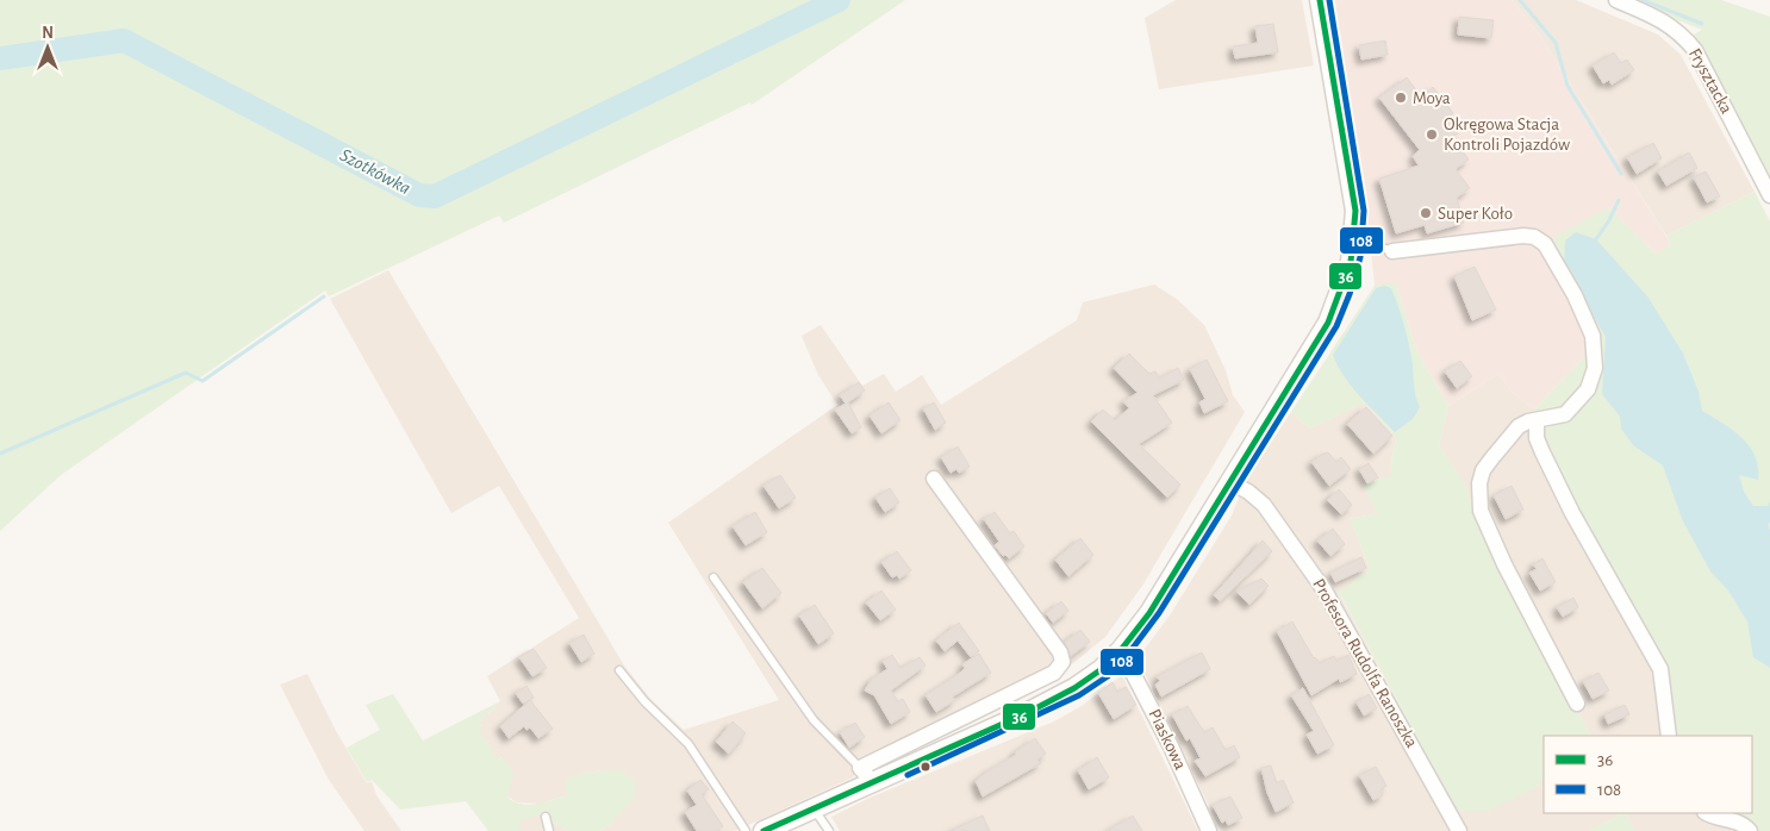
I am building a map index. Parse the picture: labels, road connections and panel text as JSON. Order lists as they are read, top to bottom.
{
  "streets": {
    "street": ["Frysztacka", "Profesora Rudolfa Ranoszka", "Piaskowa"]
  },
  "water": ["Szotkówka"],
  "places": ["Moya", "Okręgowa Stacja Kontroli Pojazdów", "Super Koło"],
  "lines": ["transit line 36", "transit line 108"],
  "legend": ["36", "108"],
  "north": "top"
}
